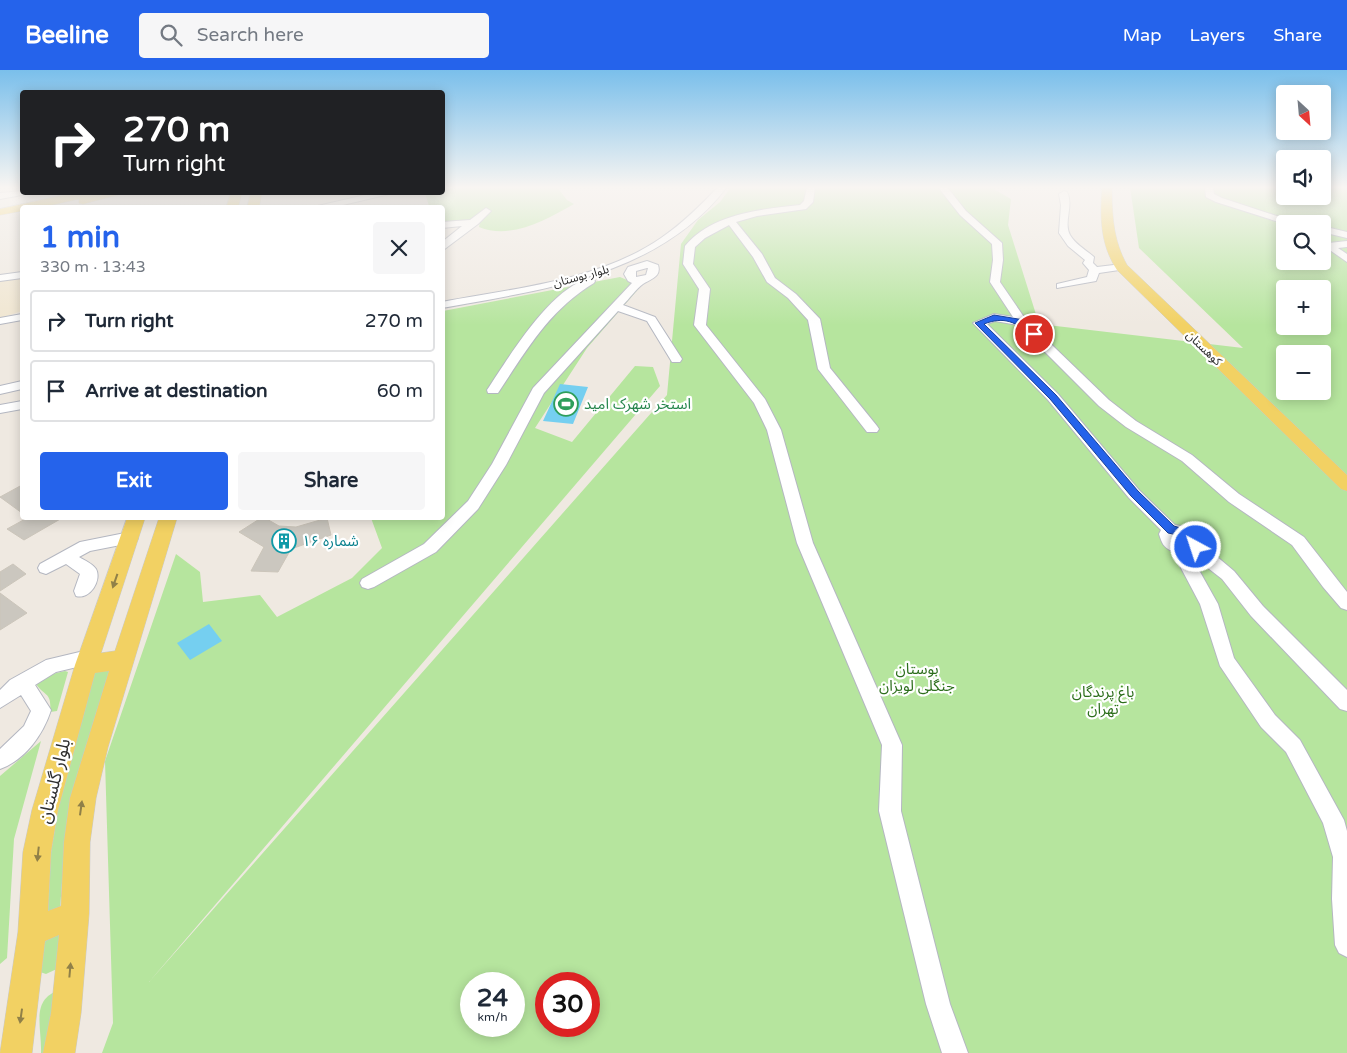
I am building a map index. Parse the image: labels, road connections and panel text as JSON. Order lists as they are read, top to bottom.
{
  "streets": {
    "main road": ["کوهستان", "بلوار گلستان"],
    "street": ["بلوار بوستان"]
  },
  "parks": ["بوستان جنگلی لویزان", "باغ پرندگان تهران"],
  "places": {
    "sports": ["استخر شهرک امید"],
    "building": ["شماره ۱۶"]
  },
  "north": "bottom right",
  "page": {
    "header": "Beeline",
    "search": "Search here",
    "nav": ["Map", "Layers", "Share"],
    "map_buttons": ["+", "−"],
    "turn": ["270 m", "Turn right"],
    "heading": ["1 min", "330 m · 13:43"],
    "list": [
      {
        "name": "Turn right",
        "value": "270 m"
      },
      {
        "name": "Arrive at destination",
        "value": "60 m"
      }
    ],
    "buttons": ["Exit", "Share"],
    "speed": "24 km/h",
    "limit": "30"
  }
}
